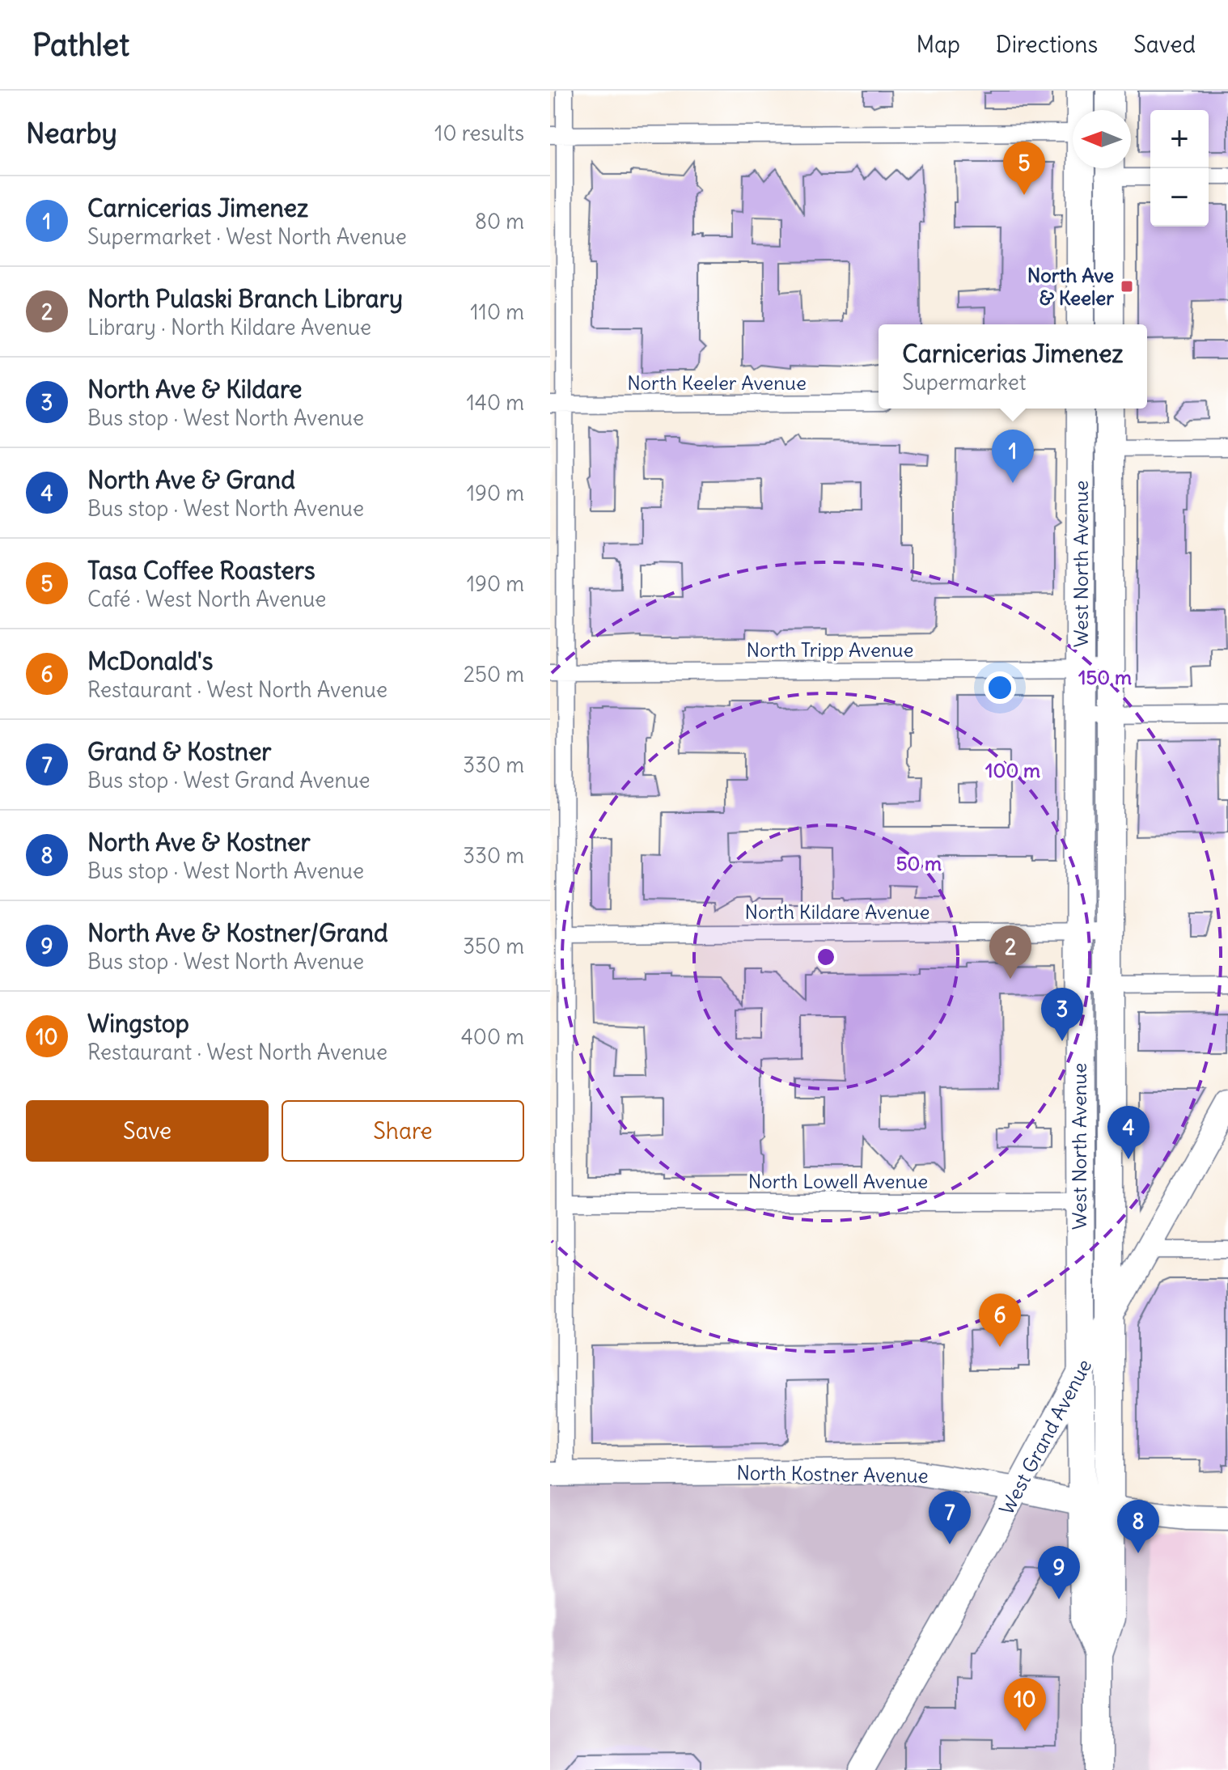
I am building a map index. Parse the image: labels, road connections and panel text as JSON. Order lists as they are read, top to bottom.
{
  "streets": {
    "main road": ["West North Avenue", "West Grand Avenue", "North Kostner Avenue"],
    "street": [
      "North Keeler Avenue",
      "North Tripp Avenue",
      "North Kildare Avenue",
      "North Lowell Avenue"
    ]
  },
  "crossings": [
    ["West North Avenue", "North Tripp Avenue"],
    ["West North Avenue", "North Kildare Avenue"],
    ["West North Avenue", "North Lowell Avenue"],
    ["West North Avenue", "West Grand Avenue"],
    ["West North Avenue", "North Kostner Avenue"],
    ["West Grand Avenue", "North Kostner Avenue"]
  ],
  "places": {
    "transit": ["North Ave & Keeler"]
  },
  "north": "left",
  "page": {
    "header": "Pathlet",
    "nav": ["Map", "Directions", "Saved"],
    "heading": ["Nearby", "10 results"],
    "map_buttons": ["+", "−"],
    "pins": [
      "5",
      "1",
      "2",
      "3",
      "4",
      "6",
      "7",
      "8",
      "9",
      "10"
    ],
    "list": [
      {
        "mark": "1",
        "name": "Carnicerias Jimenez",
        "note": "Supermarket · West North Avenue",
        "value": "80 m"
      },
      {
        "mark": "2",
        "name": "North Pulaski Branch Library",
        "note": "Library · North Kildare Avenue",
        "value": "110 m"
      },
      {
        "mark": "3",
        "name": "North Ave & Kildare",
        "note": "Bus stop · West North Avenue",
        "value": "140 m"
      },
      {
        "mark": "4",
        "name": "North Ave & Grand",
        "note": "Bus stop · West North Avenue",
        "value": "190 m"
      },
      {
        "mark": "5",
        "name": "Tasa Coffee Roasters",
        "note": "Café · West North Avenue",
        "value": "190 m"
      },
      {
        "mark": "6",
        "name": "McDonald's",
        "note": "Restaurant · West North Avenue",
        "value": "250 m"
      },
      {
        "mark": "7",
        "name": "Grand & Kostner",
        "note": "Bus stop · West Grand Avenue",
        "value": "330 m"
      },
      {
        "mark": "8",
        "name": "North Ave & Kostner",
        "note": "Bus stop · West North Avenue",
        "value": "330 m"
      },
      {
        "mark": "9",
        "name": "North Ave & Kostner/Grand",
        "note": "Bus stop · West North Avenue",
        "value": "350 m"
      },
      {
        "mark": "10",
        "name": "Wingstop",
        "note": "Restaurant · West North Avenue",
        "value": "400 m"
      }
    ],
    "popup": ["Carnicerias Jimenez", "Supermarket"],
    "buttons": ["Save", "Share"]
  },
  "rings": ["150 m", "100 m", "50 m"]
}
